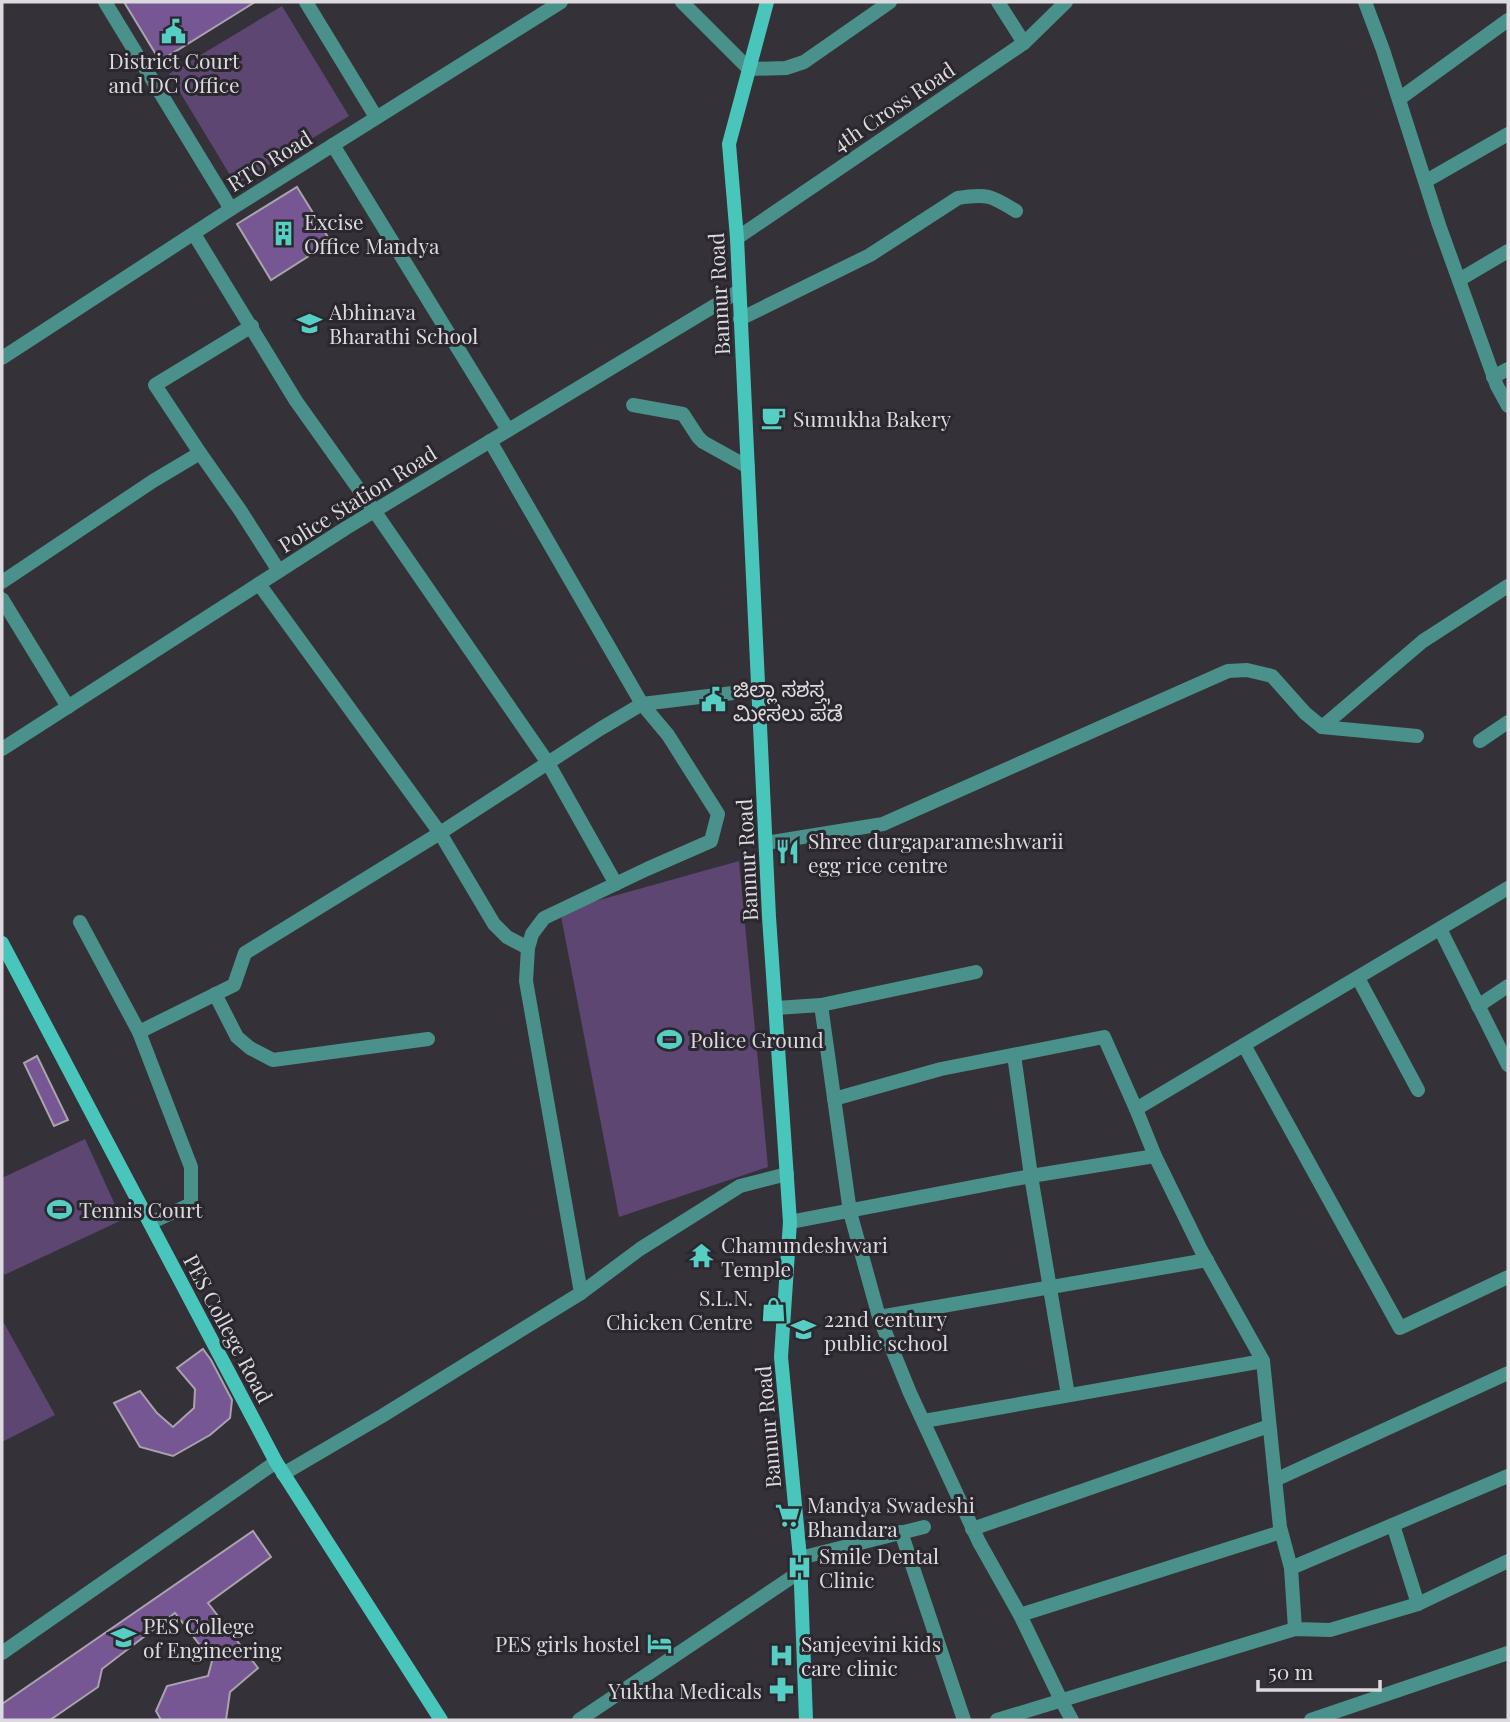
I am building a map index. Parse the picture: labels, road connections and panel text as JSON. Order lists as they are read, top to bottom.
{
  "streets": {
    "main road": ["Bannur Road", "PES College Road"],
    "street": ["4th Cross Road", "RTO Road", "Police Station Road"]
  },
  "crossings": [
    ["4th Cross Road", "Bannur Road"],
    ["Bannur Road", "Police Station Road"]
  ],
  "places": {
    "public building": ["District Court and DC Office", "ಜಿಲ್ಲಾ ಸಶಸ್ತ್ರ ಮೀಸಲು ಪಡೆ"],
    "building": ["Excise Office Mandya"],
    "school or university": ["Abhinava Bharathi School", "22nd century public school", "PES College of Engineering"],
    "cafe": ["Sumukha Bakery"],
    "restaurant": ["Shree durgaparameshwarii egg rice centre"],
    "sports": ["Police Ground", "Tennis Court"],
    "temple": ["Chamundeshwari Temple"],
    "shop": ["S.L.N. Chicken Centre"],
    "supermarket": ["Mandya Swadeshi Bhandara"],
    "hospital": ["Smile Dental Clinic", "Sanjeevini kids care clinic"],
    "hotel": ["PES girls hostel"],
    "pharmacy": ["Yuktha Medicals"]
  },
  "scale_bar": "50 m"
}
